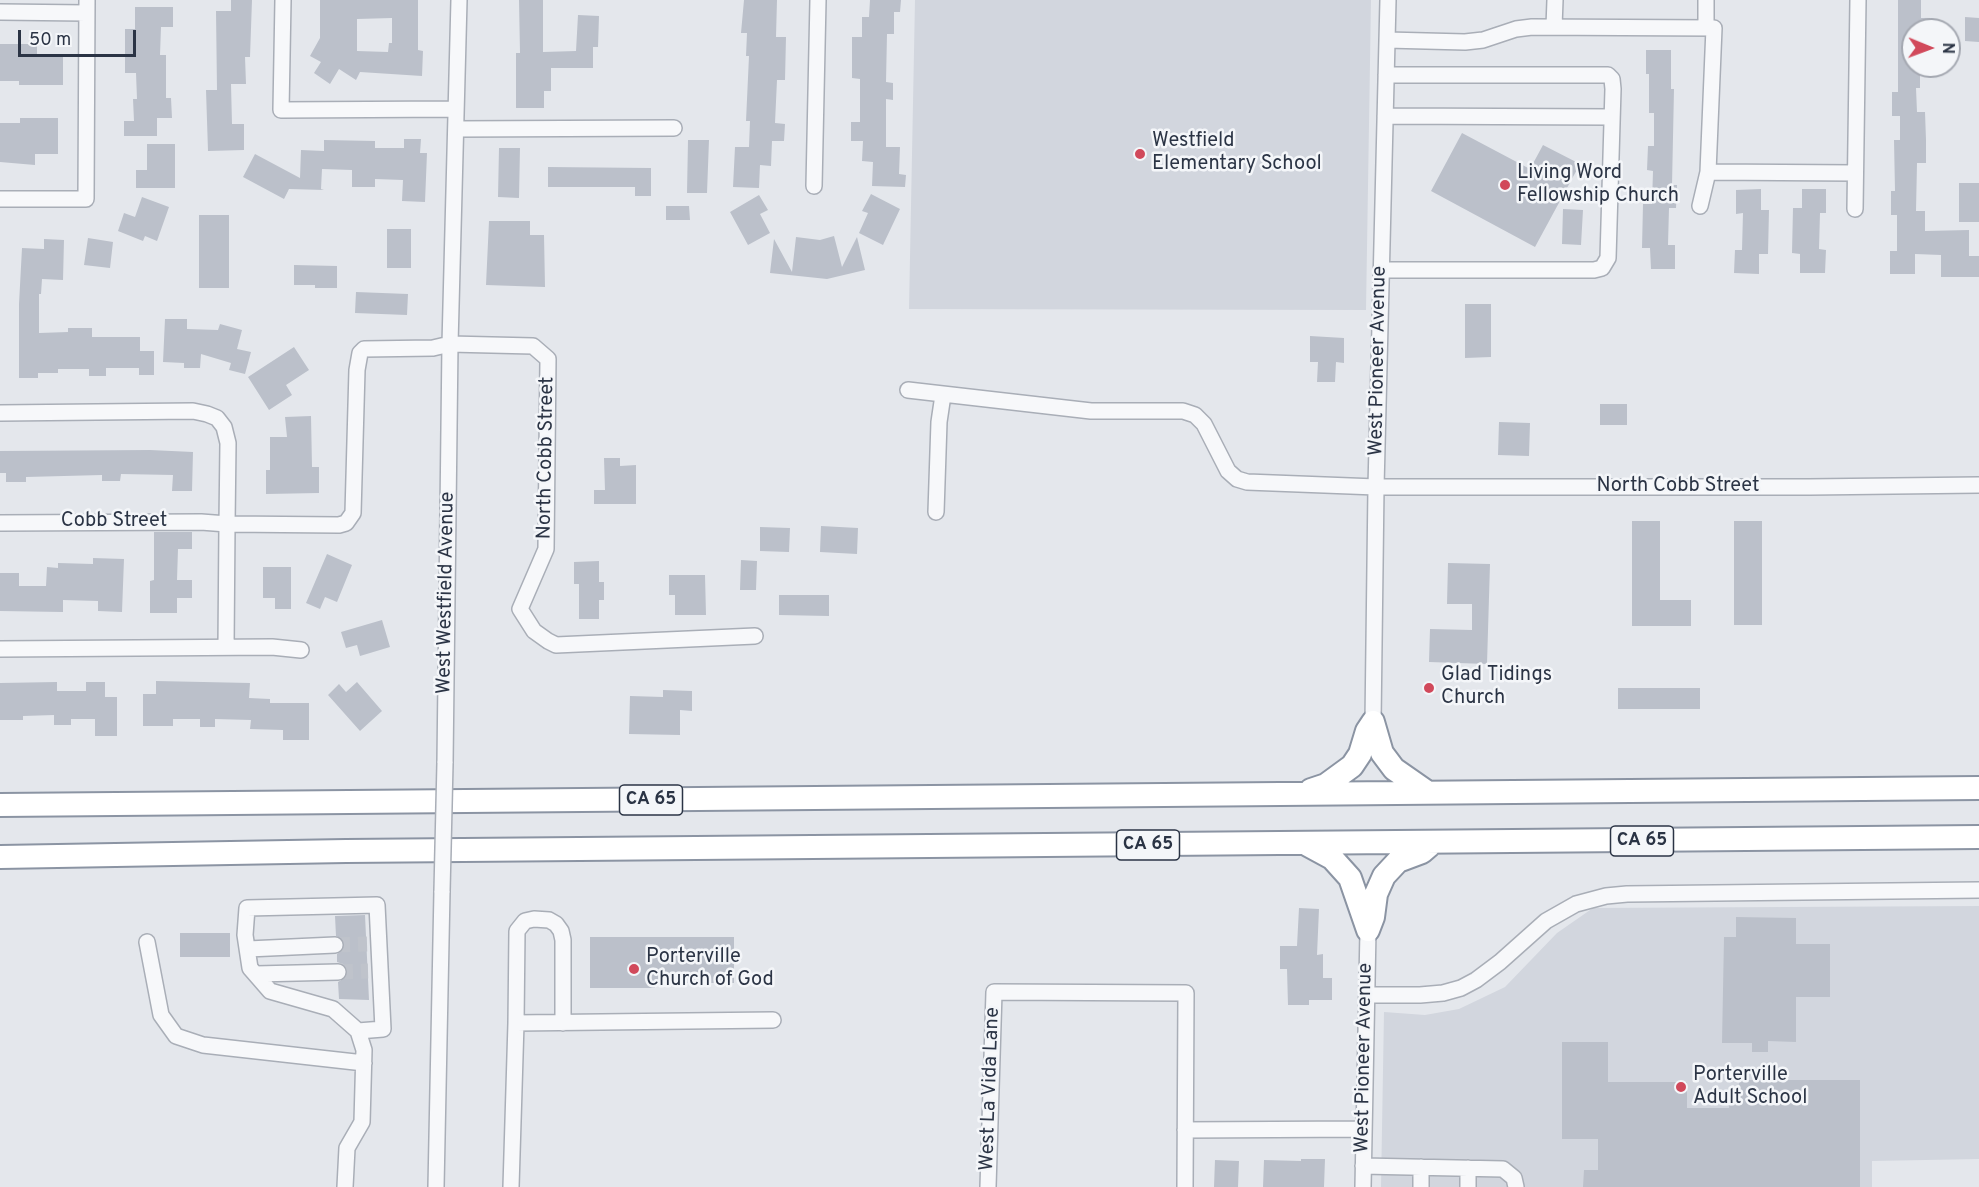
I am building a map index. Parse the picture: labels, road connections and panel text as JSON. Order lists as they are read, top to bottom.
{
  "streets": {
    "highway": ["CA 65"],
    "street": [
      "West Pioneer Avenue",
      "North Cobb Street",
      "Cobb Street",
      "West Westfield Avenue",
      "West La Vida Lane"
    ]
  },
  "crossings": [
    ["West Pioneer Avenue", "North Cobb Street"],
    ["North Cobb Street", "Cobb Street"],
    ["North Cobb Street", "West Westfield Avenue"]
  ],
  "places": [
    "Westfield Elementary School",
    "Living Word Fellowship Church",
    "Glad Tidings Church",
    "Porterville Church of God",
    "Porterville Adult School"
  ],
  "scale_bar": "50 m",
  "north": "right"
}
